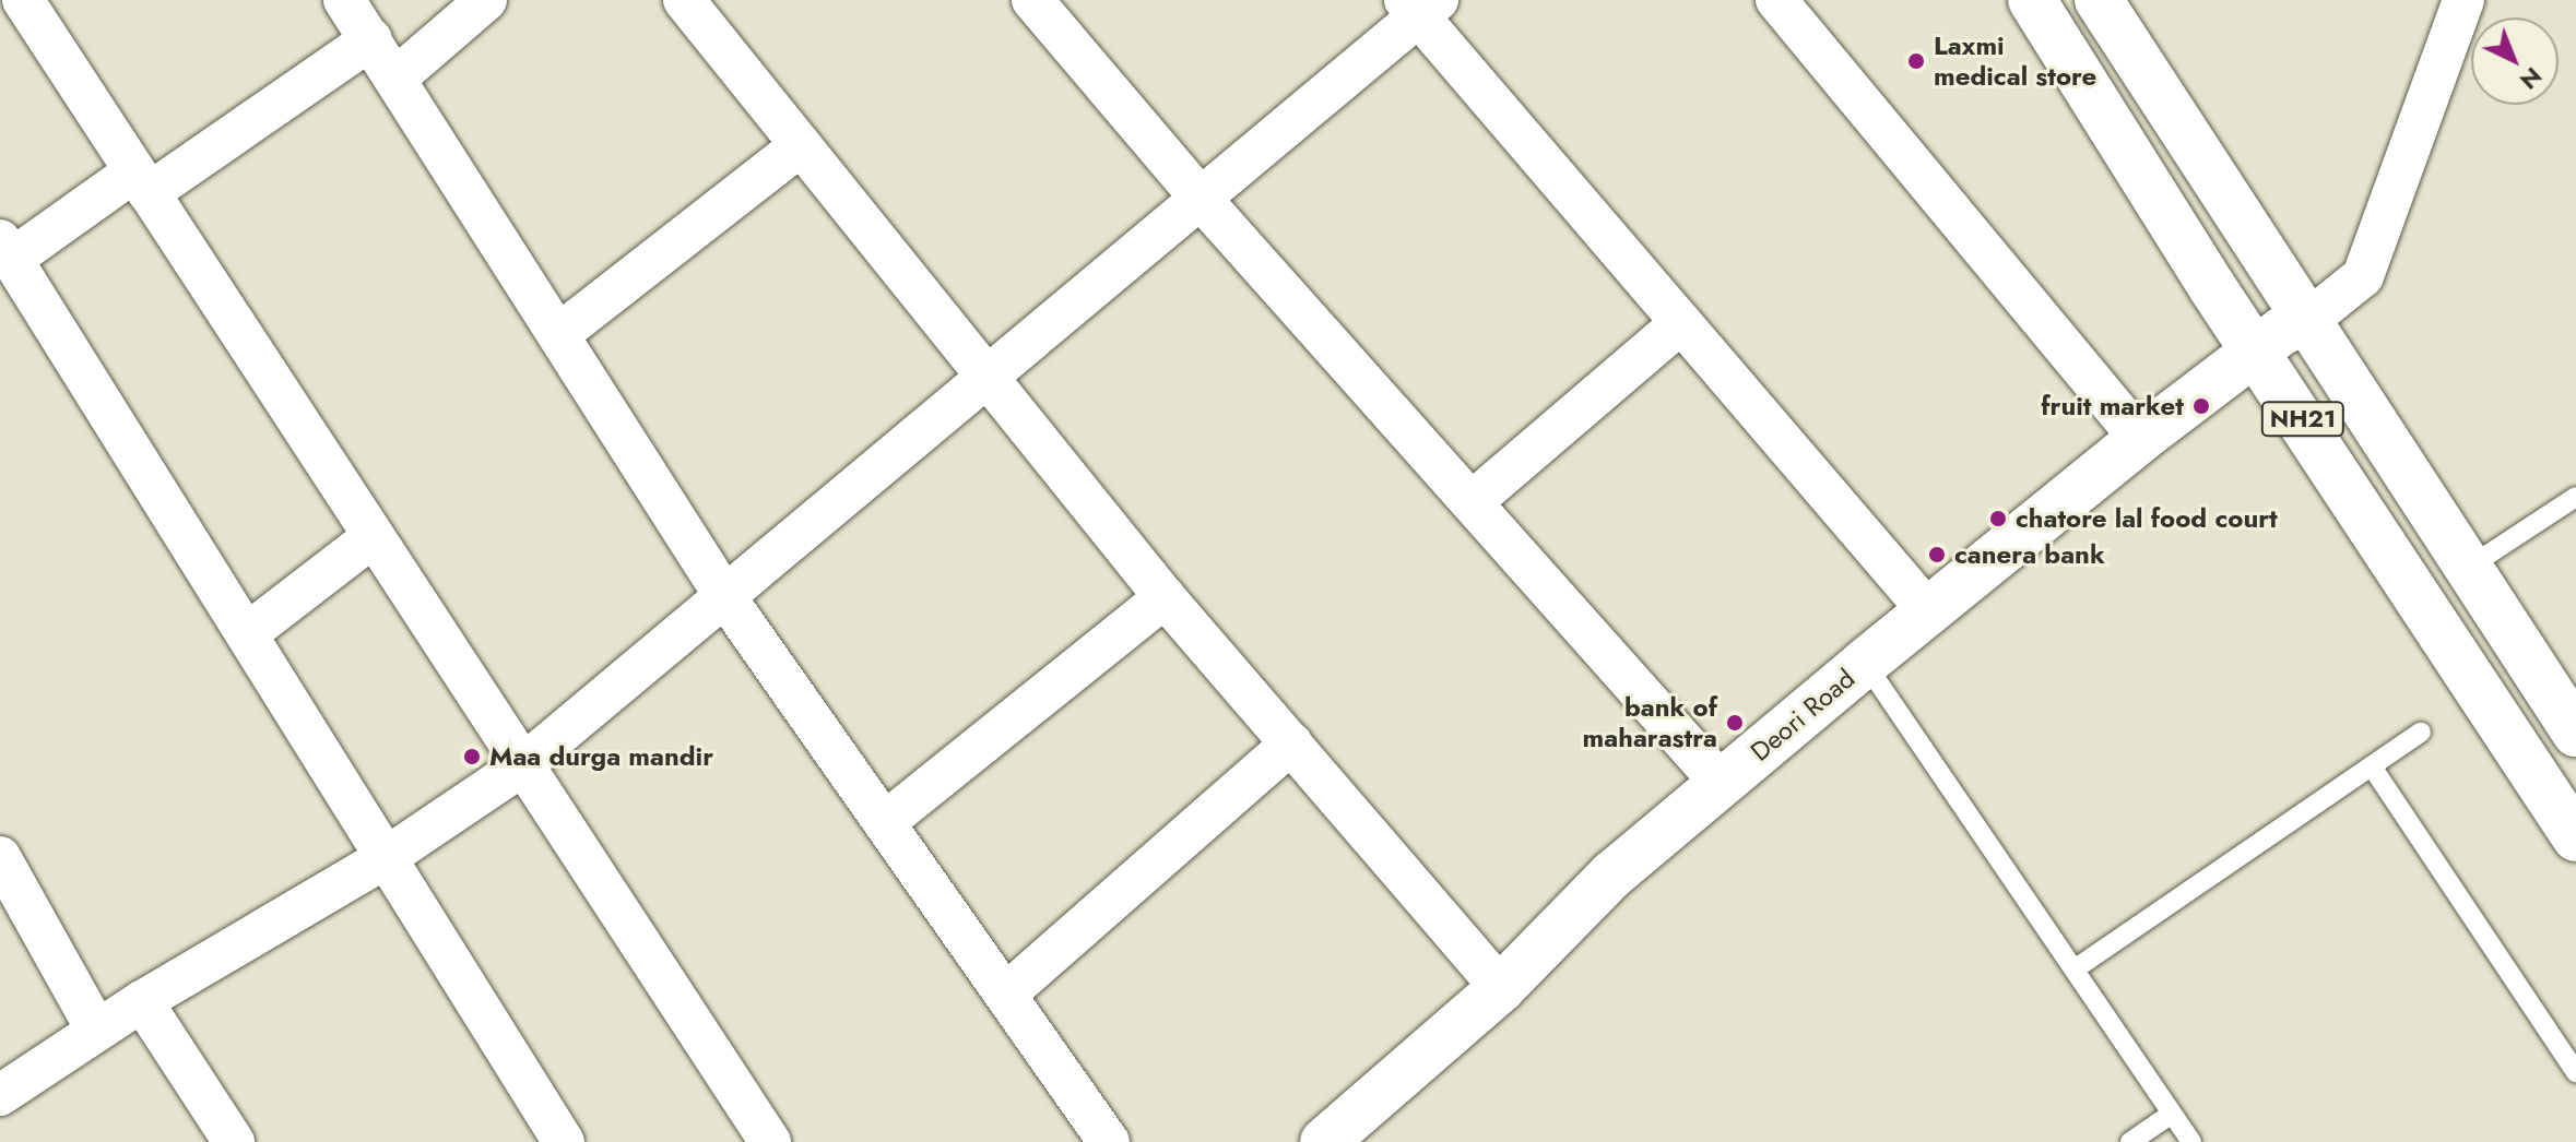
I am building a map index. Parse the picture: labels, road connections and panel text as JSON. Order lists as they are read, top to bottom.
{
  "streets": {
    "main road": ["NH21", "Deori Road"]
  },
  "crossings": [
    ["NH21", "Deori Road"]
  ],
  "places": [
    "Laxmi medical store",
    "fruit market",
    "chatore lal food court",
    "canera bank",
    "bank of maharastra",
    "Maa durga mandir"
  ],
  "north": "bottom right"
}
